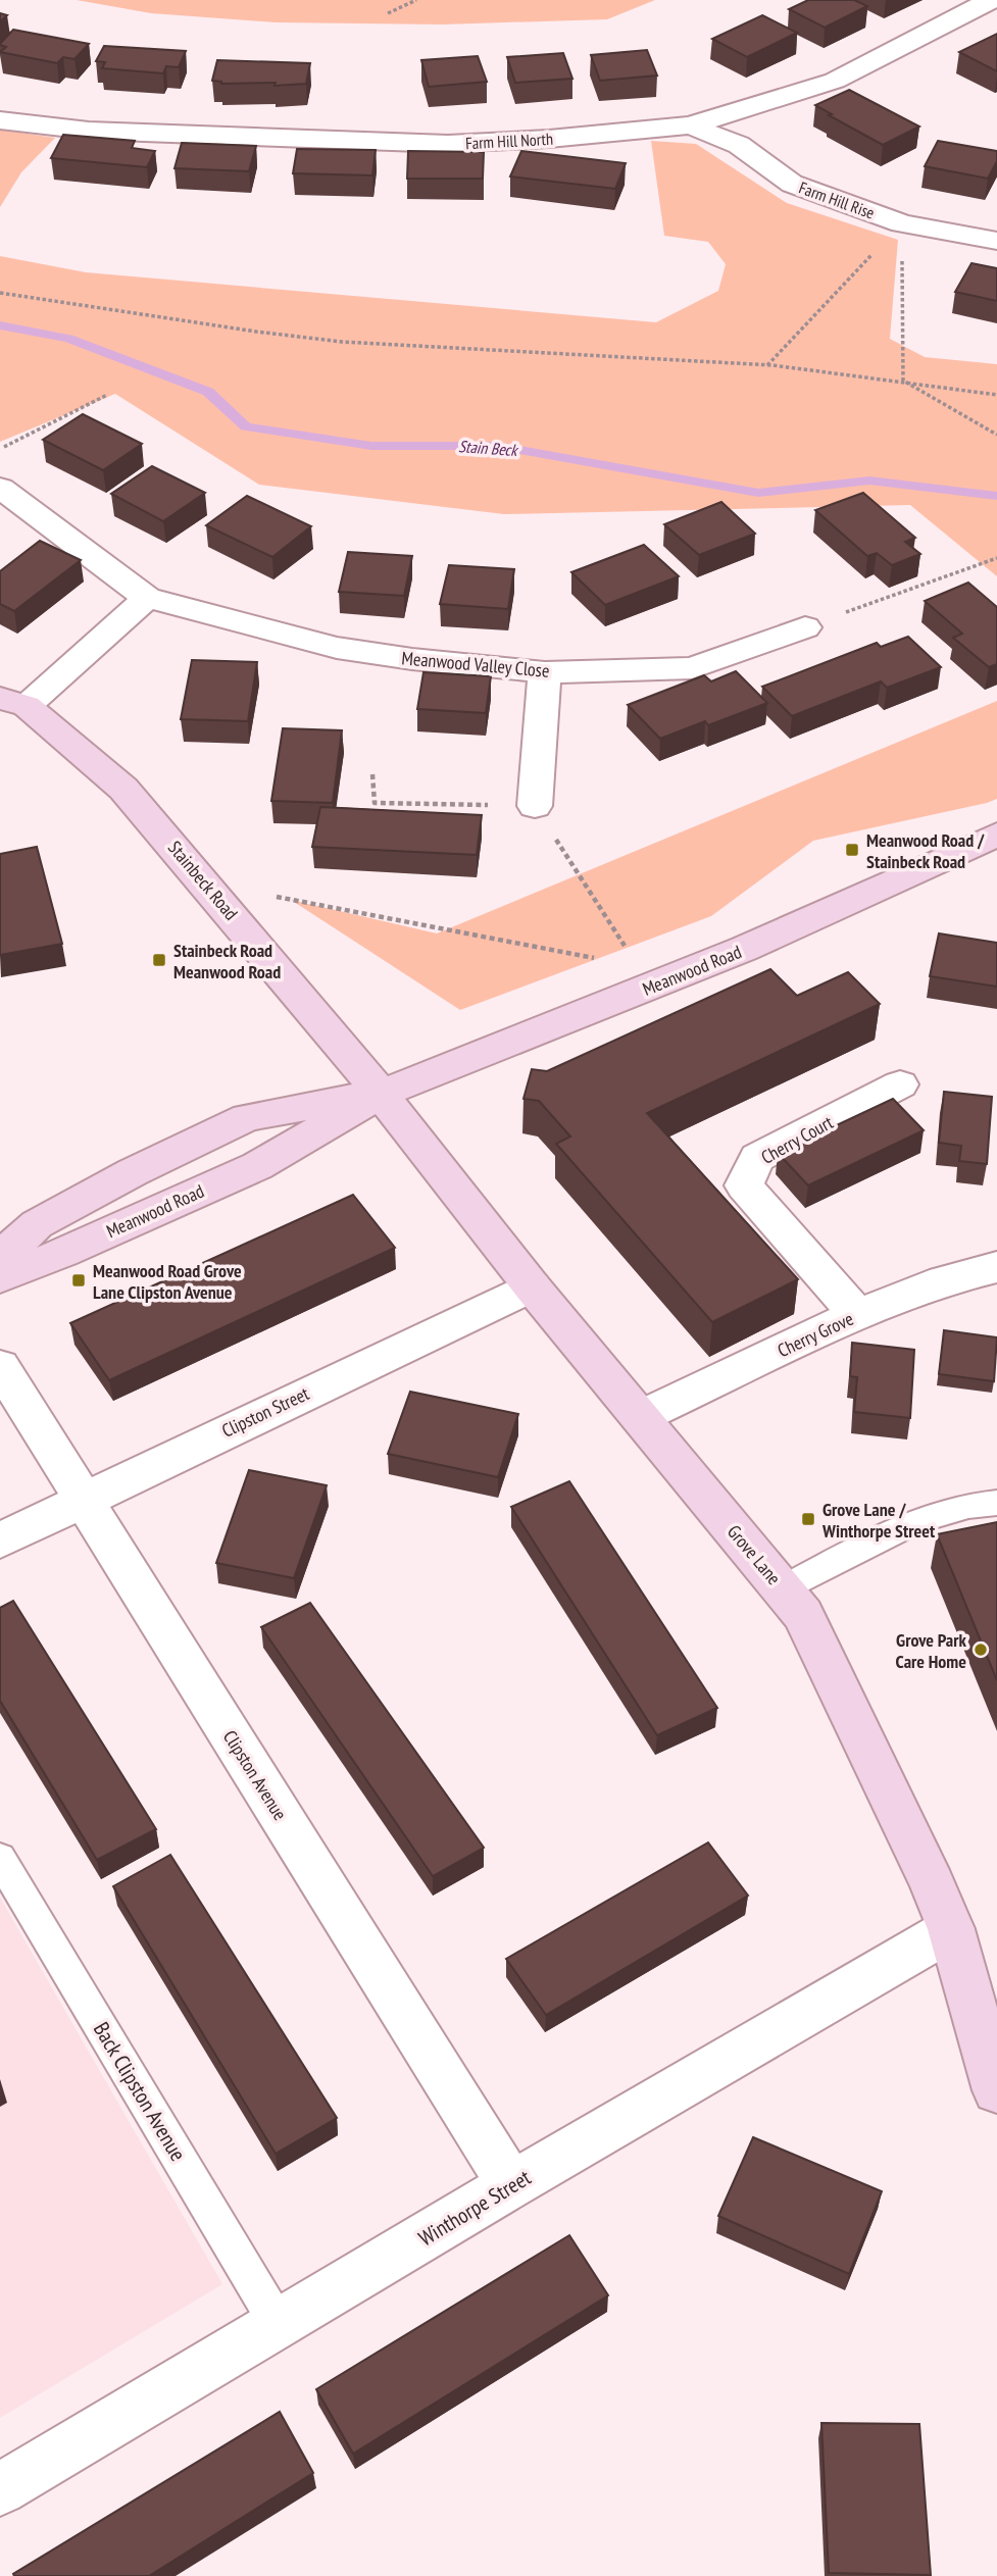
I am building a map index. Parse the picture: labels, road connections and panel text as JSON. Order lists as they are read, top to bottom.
{
  "streets": {
    "main road": ["Stainbeck Road", "Meanwood Road", "Grove Lane"],
    "street": [
      "Farm Hill North",
      "Farm Hill Rise",
      "Meanwood Valley Close",
      "Cherry Court",
      "Cherry Grove",
      "Clipston Street",
      "Clipston Avenue",
      "Winthorpe Street"
    ],
    "lane": ["Back Clipston Avenue"]
  },
  "crossings": [
    ["Farm Hill North", "Farm Hill Rise"],
    ["Stainbeck Road", "Meanwood Road"],
    ["Stainbeck Road", "Grove Lane"],
    ["Meanwood Road", "Grove Lane"],
    ["Cherry Court", "Cherry Grove"],
    ["Cherry Grove", "Grove Lane"],
    ["Clipston Street", "Grove Lane"],
    ["Clipston Street", "Clipston Avenue"],
    ["Grove Lane", "Winthorpe Street"],
    ["Clipston Avenue", "Winthorpe Street"],
    ["Back Clipston Avenue", "Winthorpe Street"]
  ],
  "water": ["Stain Beck"],
  "places": {
    "transit": [
      "Meanwood Road / Stainbeck Road",
      "Stainbeck Road Meanwood Road",
      "Meanwood Road Grove Lane Clipston Avenue",
      "Grove Lane / Winthorpe Street"
    ],
    "other": ["Grove Park Care Home"]
  }
}
